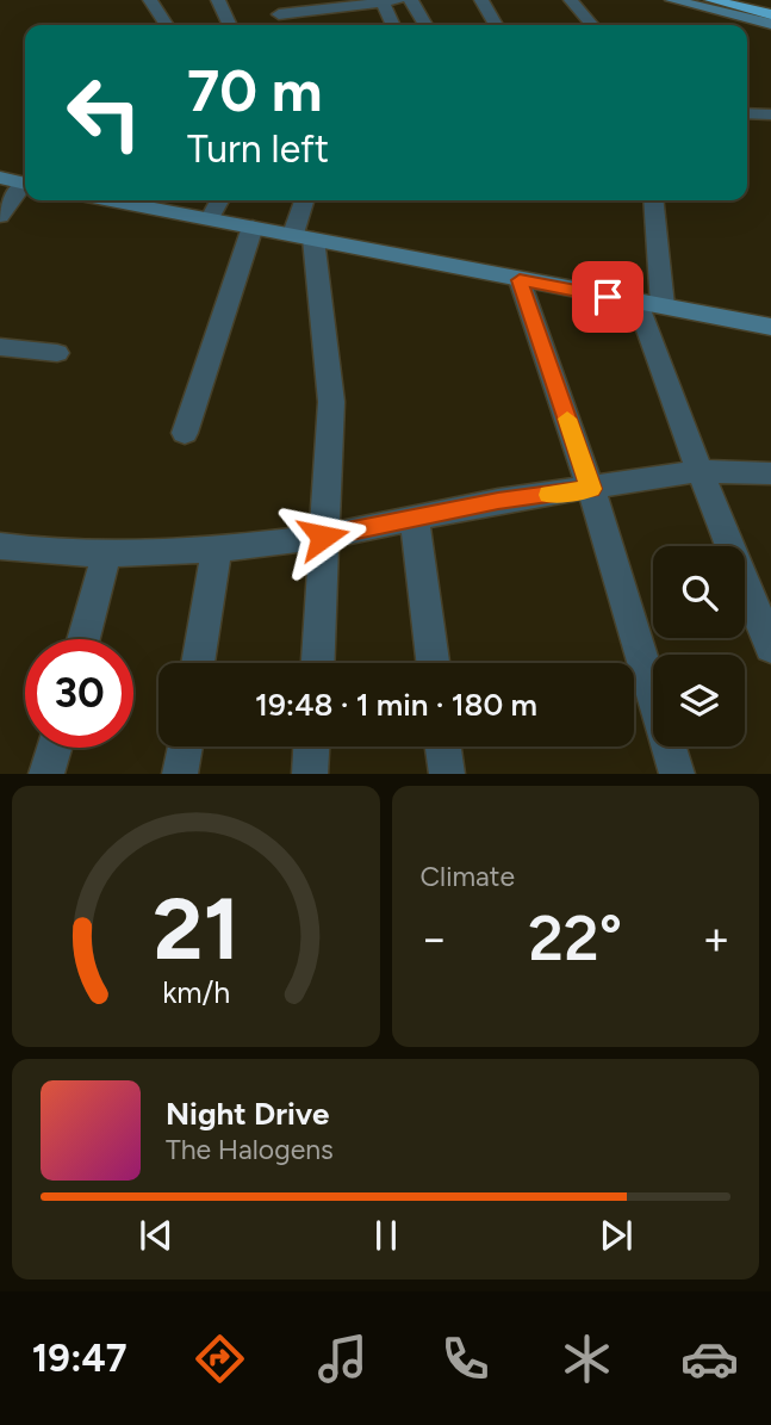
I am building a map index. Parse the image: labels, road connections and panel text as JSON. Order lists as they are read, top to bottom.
{
  "page": {
    "turn": ["70 m", "Turn left"],
    "limit": "30",
    "trip": "19:48 · 1 min · 180 m",
    "tile": "Climate",
    "heat": ["−", "22°", "+"],
    "song": ["Night Drive", "The Halogens"],
    "tabs": "19:47",
    "gauge": ["21", "km/h"]
  }
}
